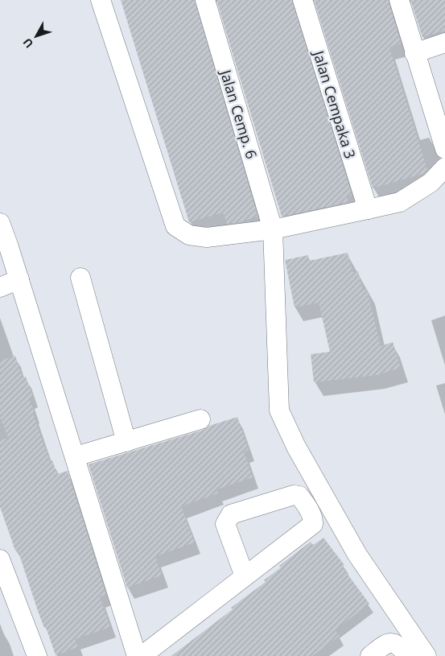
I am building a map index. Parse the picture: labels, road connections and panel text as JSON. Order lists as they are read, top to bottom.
{
  "streets": {
    "street": ["Jalan Cempaka 3", "Jalan Cemp. 6"]
  },
  "north": "bottom left"
}
